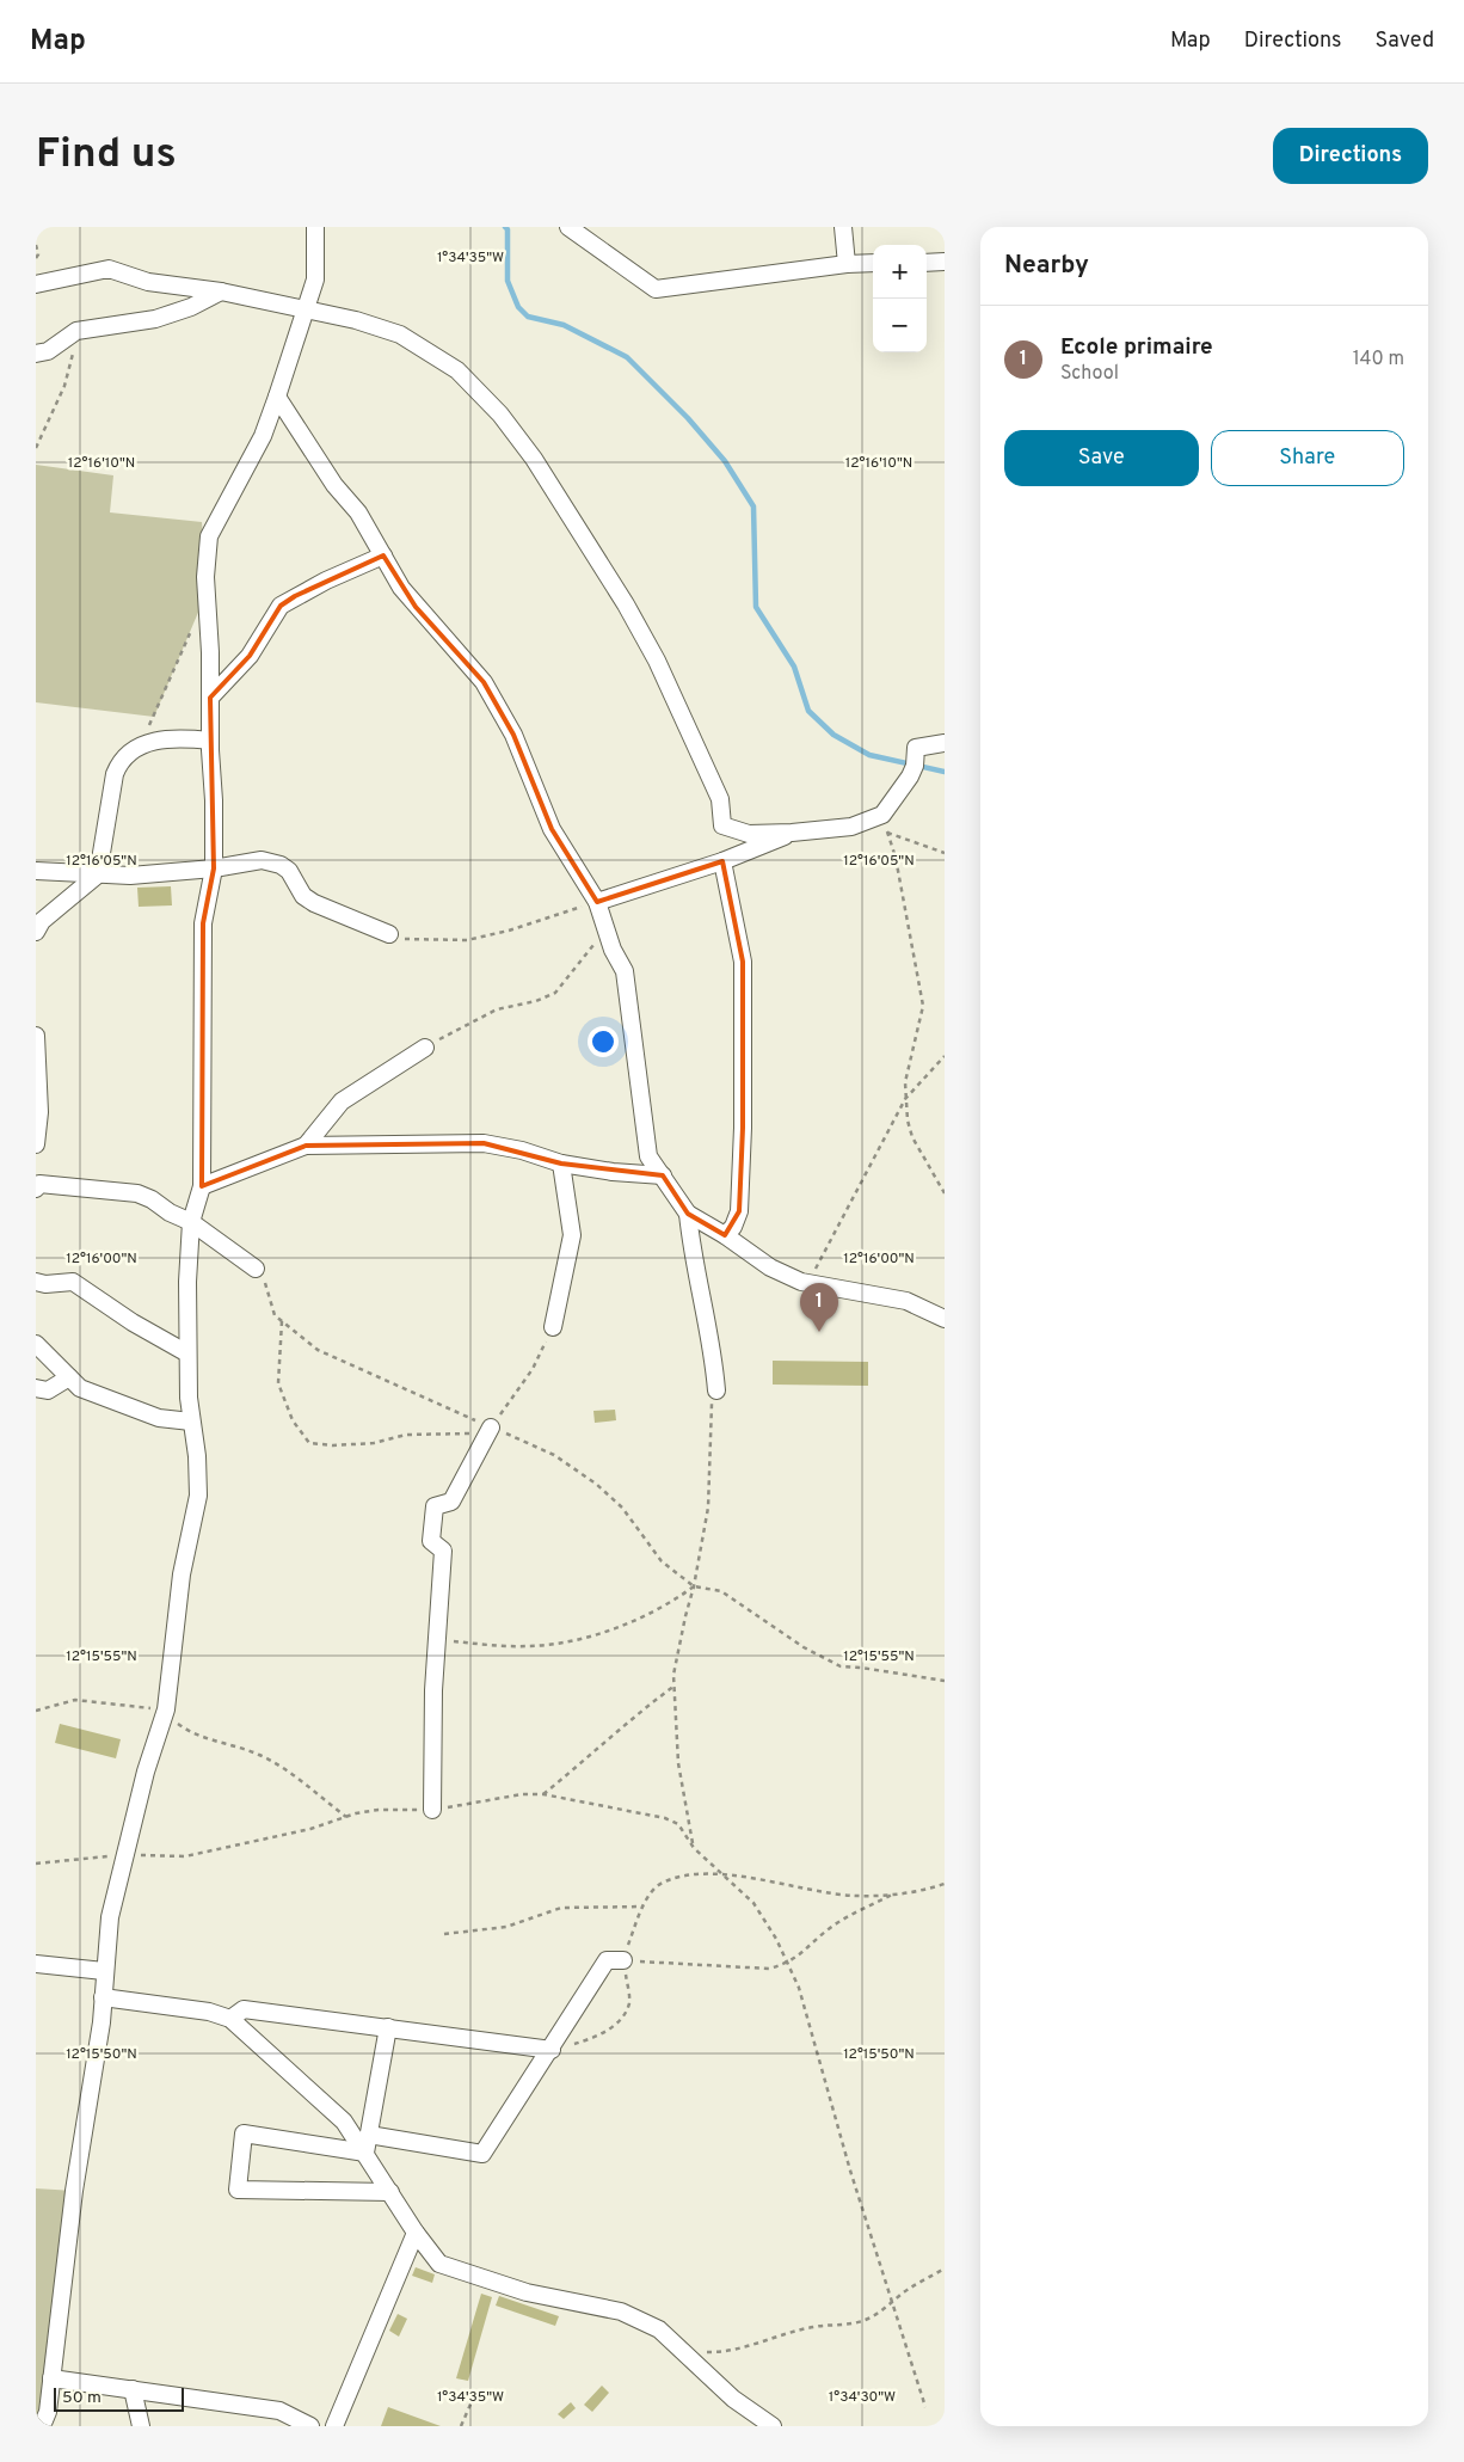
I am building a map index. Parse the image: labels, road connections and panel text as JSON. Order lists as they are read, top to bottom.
{
  "scale_bar": "50 m",
  "page": {
    "header": "Map",
    "nav": ["Map", "Directions", "Saved"],
    "buttons": [
      "Directions",
      ["Save", "Share"]
    ],
    "title": "Find us",
    "heading": "Nearby",
    "map_buttons": ["+", "−"],
    "list": [
      {
        "mark": "1",
        "name": "Ecole primaire",
        "note": "School",
        "value": "140 m"
      }
    ],
    "pins": "1",
    "scale": "50 m"
  },
  "coordinates": [
    "1°34'35\"W",
    "12°16'10\"N",
    "12°16'05\"N",
    "12°16'00\"N",
    "12°15'55\"N",
    "12°15'50\"N",
    "1°34'30\"W"
  ]
}
